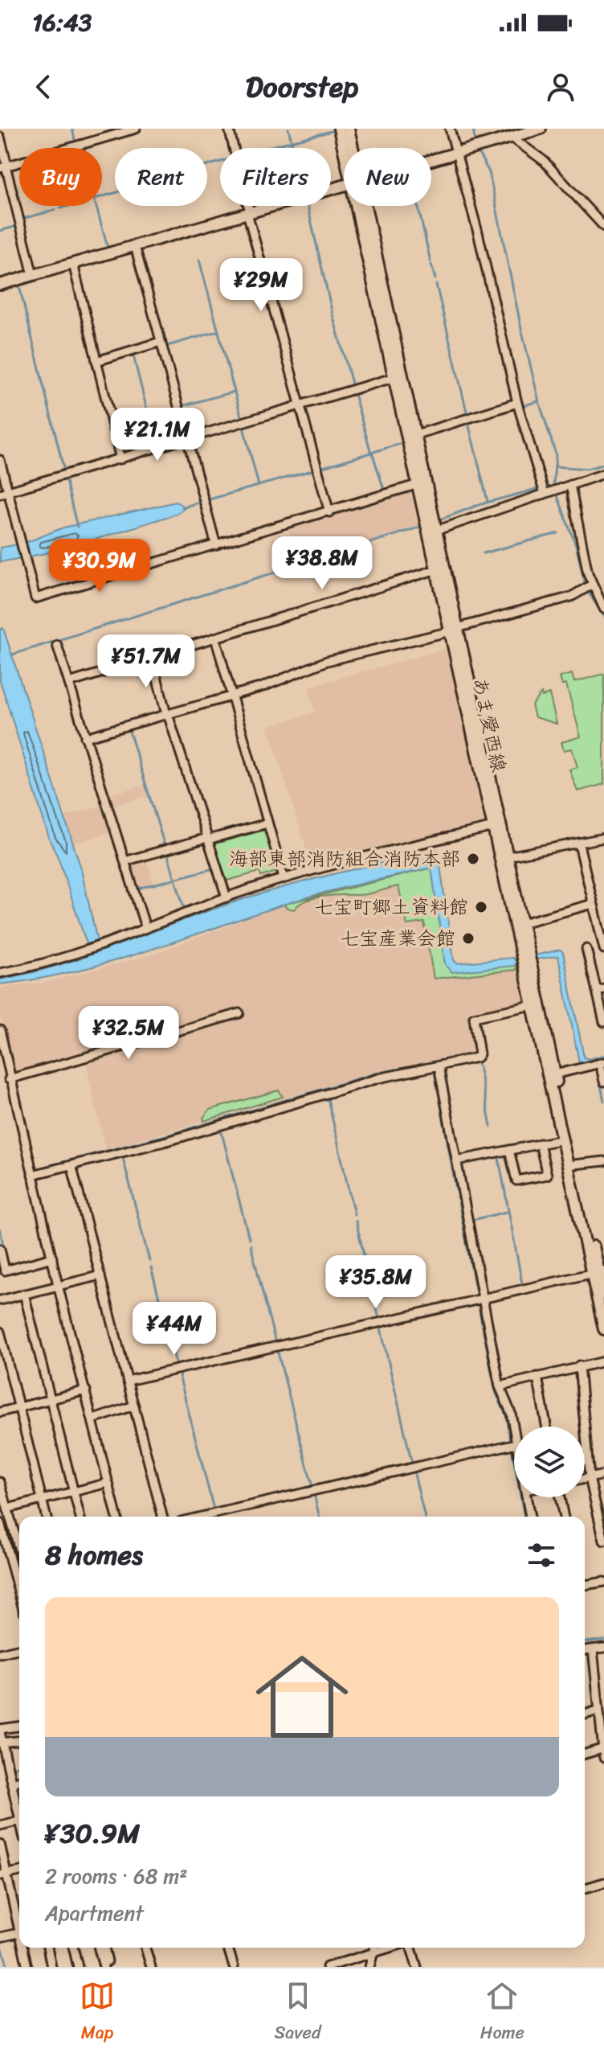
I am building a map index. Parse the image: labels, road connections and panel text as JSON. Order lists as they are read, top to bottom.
{
  "streets": {
    "main road": ["あま愛西線"]
  },
  "places": ["海部東部消防組合消防本部", "七宝町郷土資料館", "七宝産業会館"],
  "page": {
    "status": "16:43",
    "header": "Doorstep",
    "chip": [
      "Buy",
      "Rent",
      "Filters",
      "New"
    ],
    "price": [
      "¥29M",
      "¥21.1M",
      "¥38.8M",
      "¥30.9M",
      "¥51.7M",
      "¥32.5M",
      "¥35.8M",
      "¥44M"
    ],
    "heading": "8 homes",
    "list": [
      {
        "name": "¥30.9M",
        "note": "2 rooms · 68 m² · Apartment"
      }
    ],
    "tabs": ["Map", "Saved", "Home"]
  }
}
